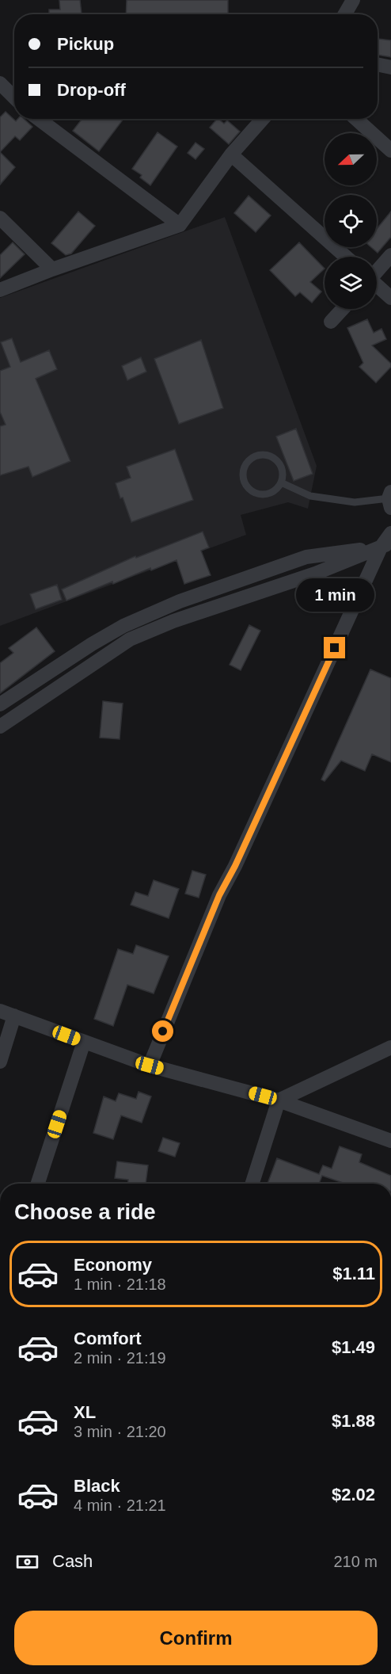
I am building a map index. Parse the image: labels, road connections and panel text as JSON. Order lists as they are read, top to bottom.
{
  "north": "left",
  "page": {
    "banner": ["Pickup", "Drop-off"],
    "bubble": "1 min",
    "heading": "Choose a ride",
    "list": [
      {
        "name": "Economy",
        "note": "1 min · 21:18",
        "value": "$1.11"
      },
      {
        "name": "Comfort",
        "note": "2 min · 21:19",
        "value": "$1.49"
      },
      {
        "name": "XL",
        "note": "3 min · 21:20",
        "value": "$1.88"
      },
      {
        "name": "Black",
        "note": "4 min · 21:21",
        "value": "$2.02"
      }
    ],
    "pay": ["Cash", "210 m"],
    "buttons": "Confirm"
  }
}
